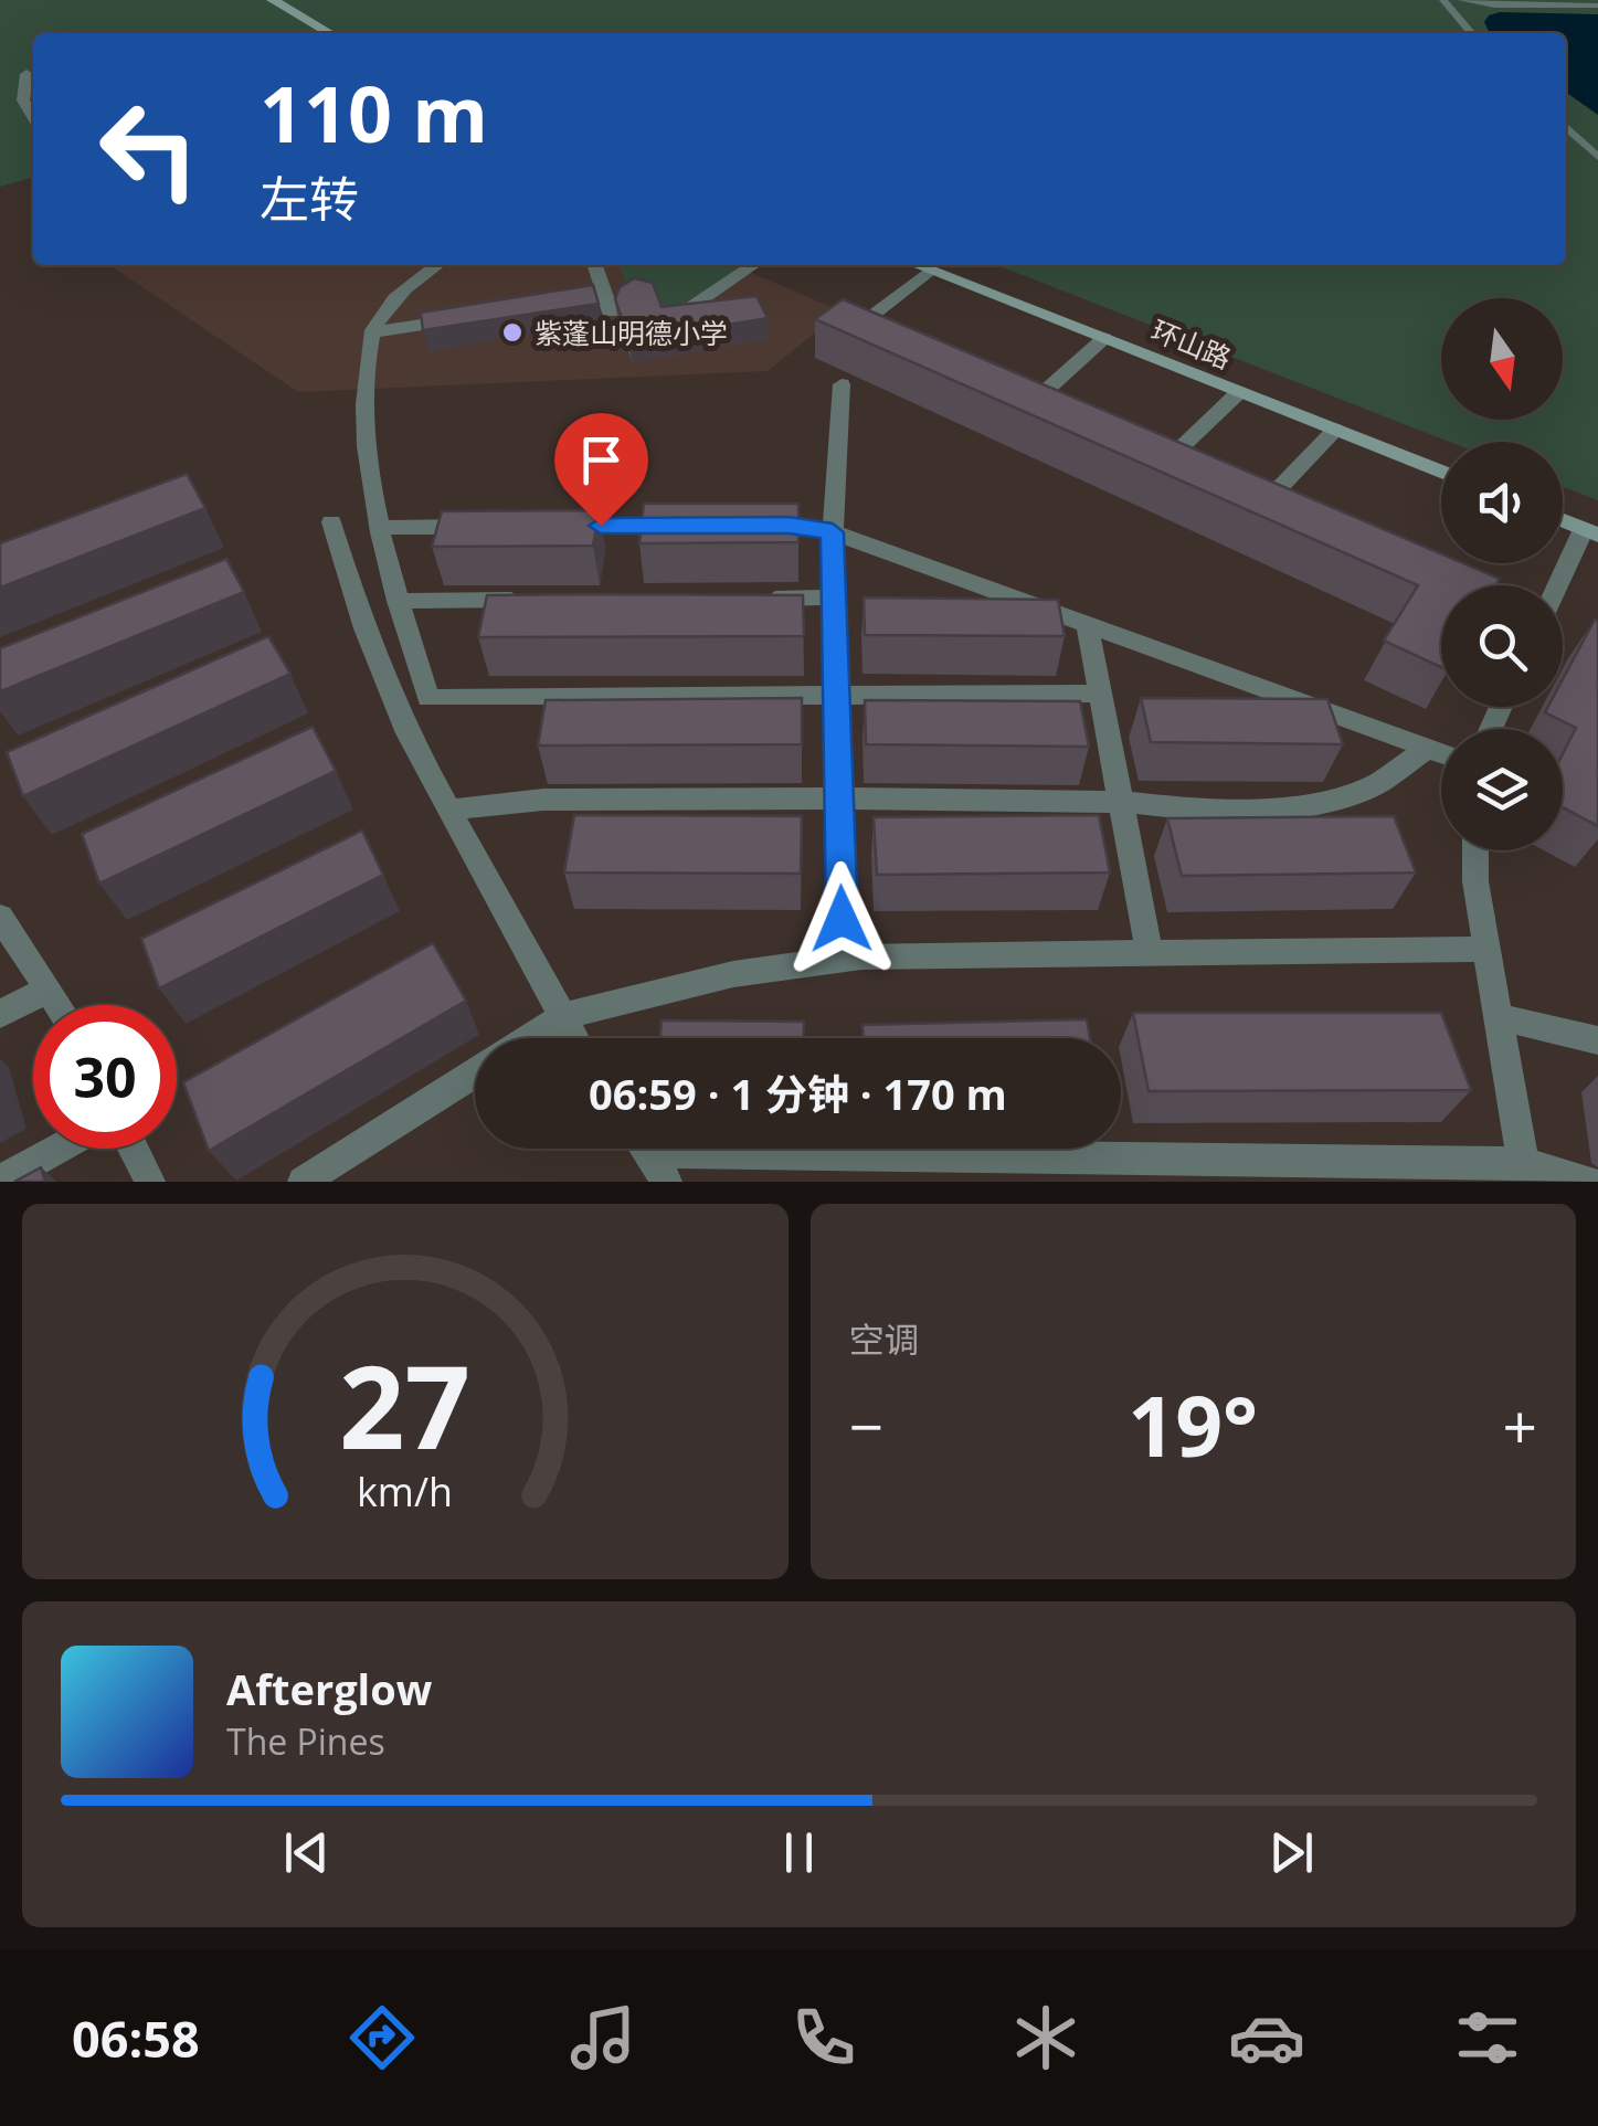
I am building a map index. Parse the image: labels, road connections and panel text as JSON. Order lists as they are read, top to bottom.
{
  "streets": {
    "main road": ["环山路"]
  },
  "places": ["紫蓬山明德小学"],
  "north": "bottom",
  "page": {
    "turn": ["110 m", "左转"],
    "limit": "30",
    "trip": "06:59 · 1 分钟 · 170 m",
    "tile": "空调",
    "heat": ["−", "19°", "+"],
    "song": ["Afterglow", "The Pines"],
    "tabs": "06:58",
    "gauge": ["27", "km/h"]
  }
}
